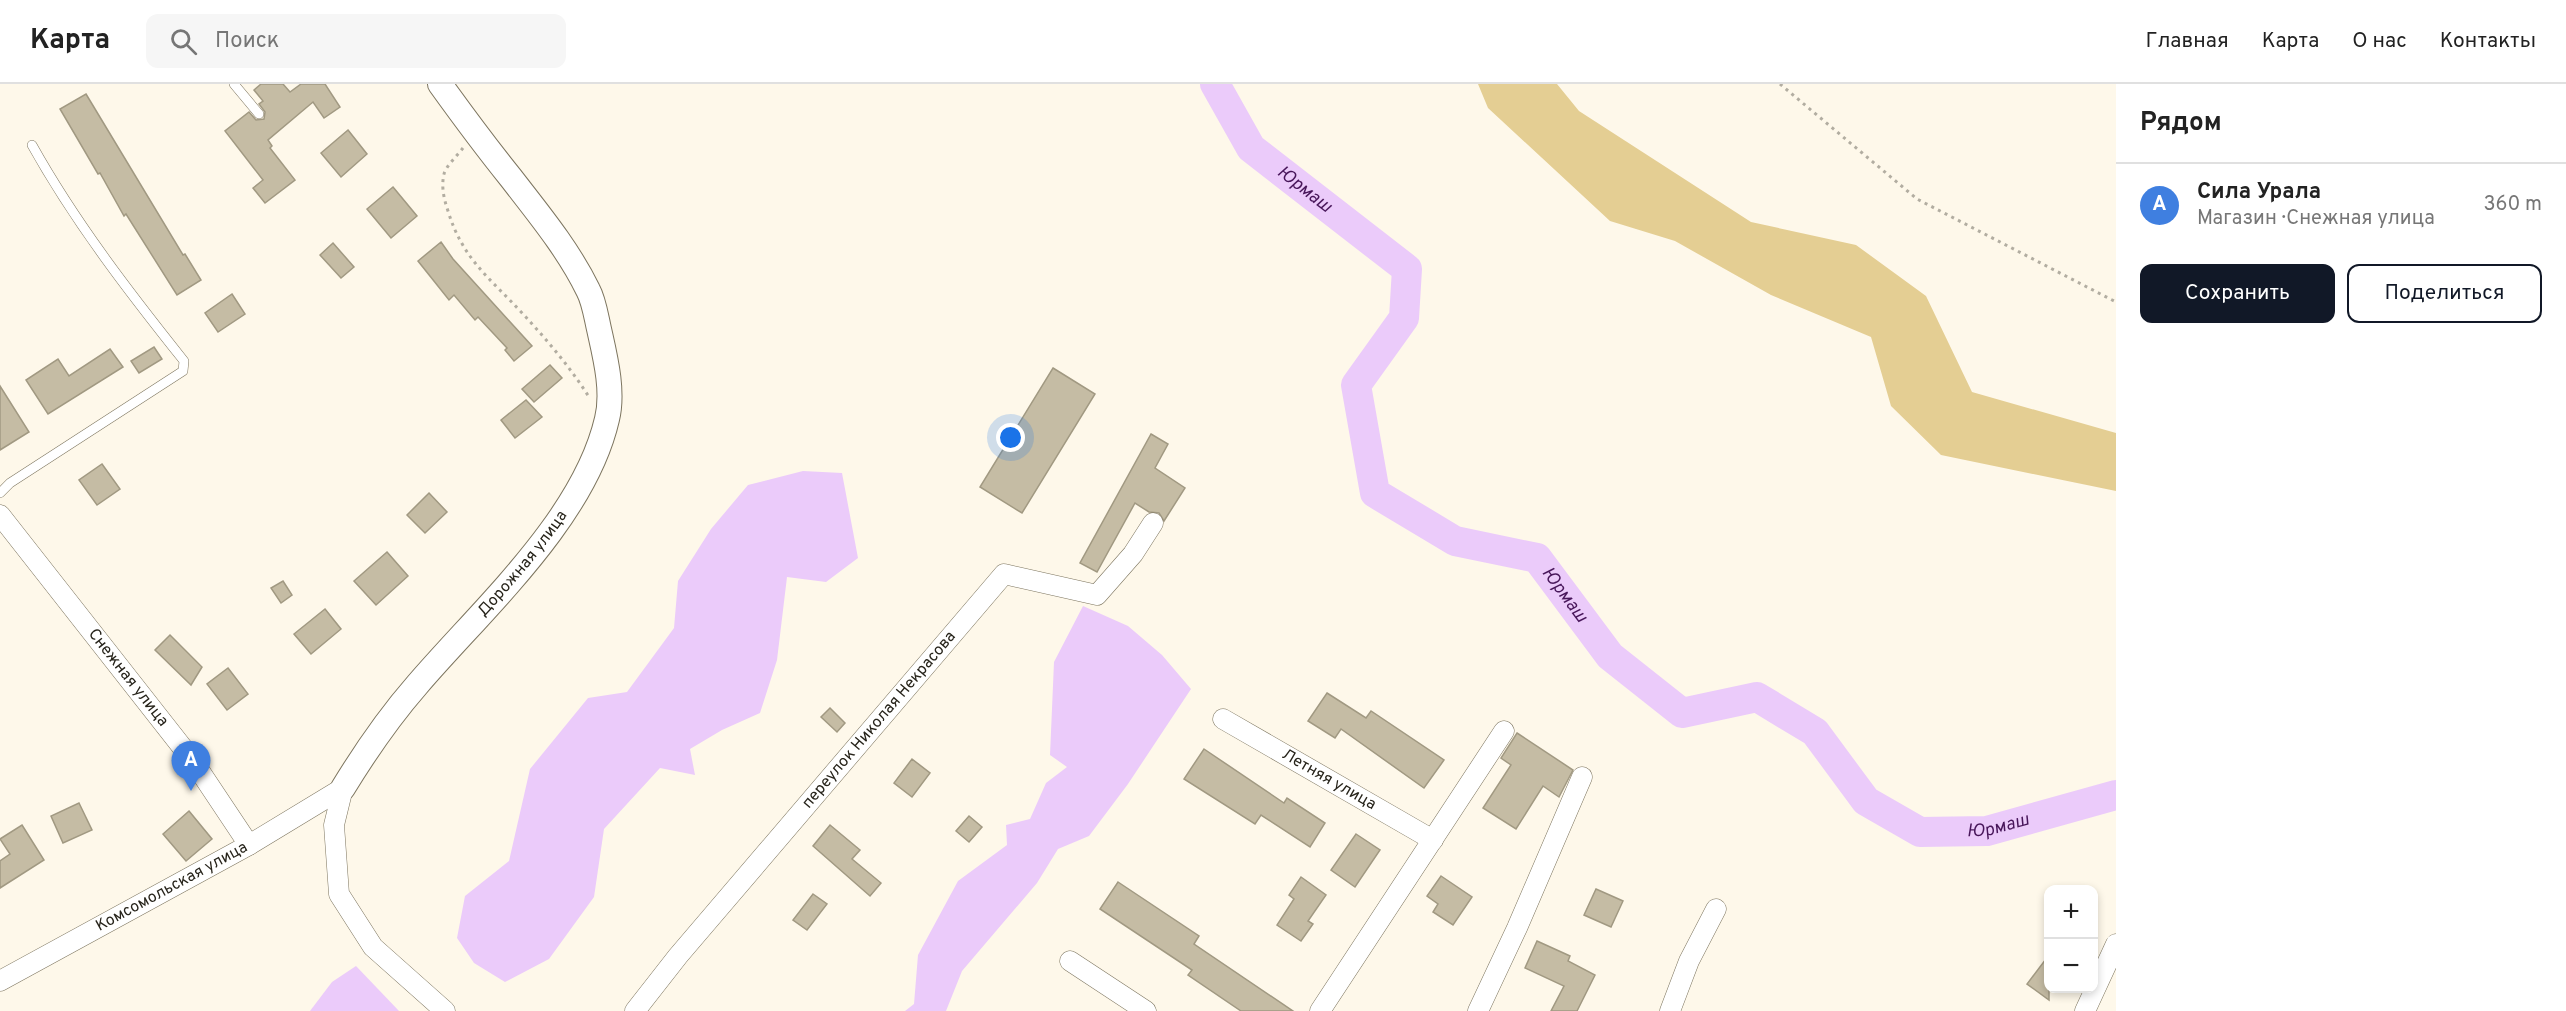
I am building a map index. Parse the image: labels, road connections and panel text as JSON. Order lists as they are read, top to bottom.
{
  "streets": {
    "street": [
      "Дорожная улица",
      "Снежная улица",
      "переулок Николая Некрасова",
      "Летняя улица",
      "Комсомольская улица"
    ]
  },
  "crossings": [
    ["Дорожная улица", "Комсомольская улица"],
    ["Снежная улица", "Комсомольская улица"]
  ],
  "water": ["Юрмаш"],
  "page": {
    "header": "Карта",
    "search": "Поиск",
    "nav": [
      "Главная",
      "Карта",
      "О нас",
      "Контакты"
    ],
    "heading": "Рядом",
    "list": [
      {
        "mark": "A",
        "name": "Сила Урала",
        "note": "Магазин · Снежная улица",
        "value": "360 m"
      }
    ],
    "buttons": ["Сохранить", "Поделиться"],
    "pins": "A",
    "map_buttons": ["+", "−"]
  }
}
